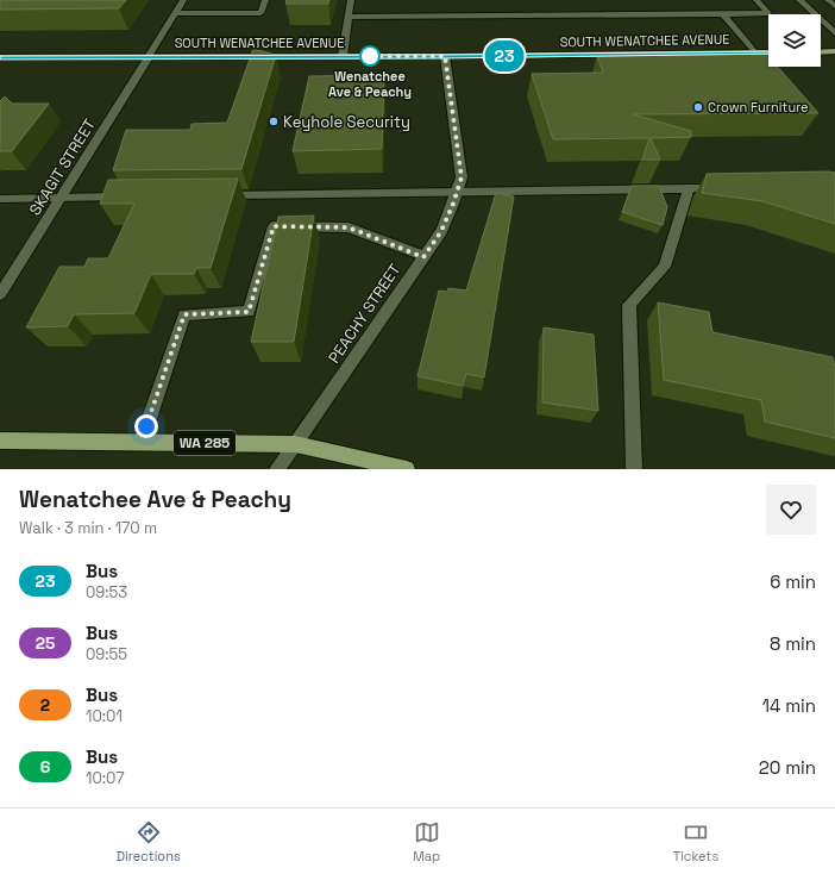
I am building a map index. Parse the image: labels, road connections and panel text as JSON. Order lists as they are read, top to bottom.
{
  "streets": {
    "main road": ["SOUTH WENATCHEE AVENUE", "WA 285"],
    "street": ["SKAGIT STREET", "PEACHY STREET"]
  },
  "crossings": [
    ["SOUTH WENATCHEE AVENUE", "SKAGIT STREET"],
    ["SOUTH WENATCHEE AVENUE", "PEACHY STREET"],
    ["PEACHY STREET", "WA 285"]
  ],
  "places": ["Wenatchee Ave & Peachy", "Crown Furniture", "Keyhole Security"],
  "lines": ["bus line 23"],
  "page": {
    "on_map": "23",
    "heading": ["Wenatchee Ave & Peachy", "Walk · 3 min · 170 m"],
    "list": [
      {
        "mark": "23",
        "name": "Bus",
        "note": "09:53",
        "value": "6 min"
      },
      {
        "mark": "25",
        "name": "Bus",
        "note": "09:55",
        "value": "8 min"
      },
      {
        "mark": "2",
        "name": "Bus",
        "note": "10:01",
        "value": "14 min"
      },
      {
        "mark": "6",
        "name": "Bus",
        "note": "10:07",
        "value": "20 min"
      }
    ],
    "tabs": ["Directions", "Map", "Tickets"]
  }
}
